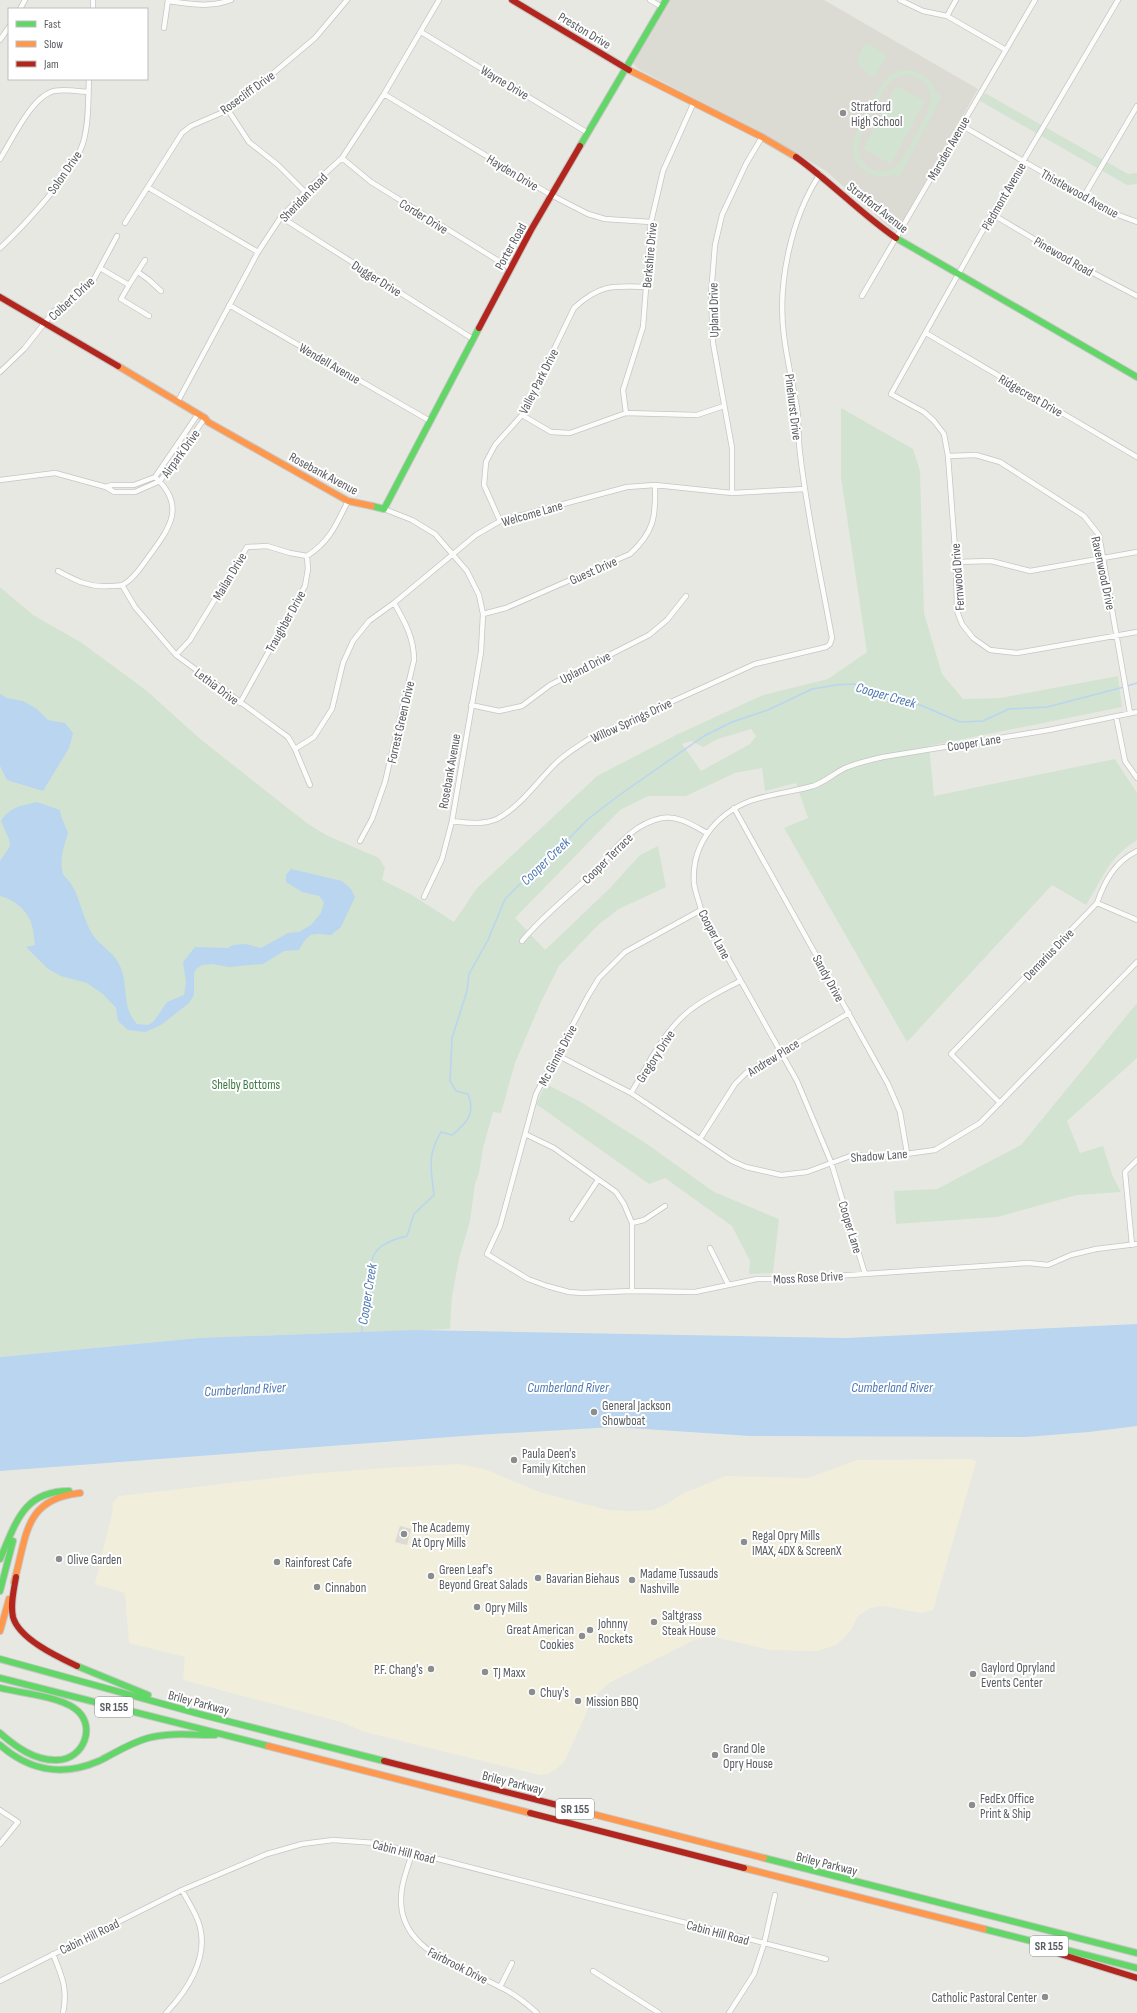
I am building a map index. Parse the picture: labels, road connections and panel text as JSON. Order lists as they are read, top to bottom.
{
  "streets": {
    "main road": [
      "Preston Drive",
      "Stratford Avenue",
      "Porter Road",
      "Rosebank Avenue",
      "Briley Parkway",
      "SR 155"
    ],
    "street": [
      "Wayne Drive",
      "Rosecliff Drive",
      "Marsden Avenue",
      "Solon Drive",
      "Hayden Drive",
      "Thistlewood Avenue",
      "Piedmont Avenue",
      "Sheridan Road",
      "Corder Drive",
      "Berkshire Drive",
      "Pinewood Road",
      "Dugger Drive",
      "Colbert Drive",
      "Upland Drive",
      "Wendell Avenue",
      "Valley Park Drive",
      "Ridgecrest Drive",
      "Pinehurst Drive",
      "Airpark Drive",
      "Welcome Lane",
      "Guest Drive",
      "Ravenwood Drive",
      "Mailan Drive",
      "Fernwood Drive",
      "Traughber Drive",
      "Lethia Drive",
      "Willow Springs Drive",
      "Forrest Green Drive",
      "Cooper Lane",
      "Cooper Terrace",
      "Demarius Drive",
      "Sandy Drive",
      "Mc Ginnis Drive",
      "Gregory Drive",
      "Andrew Place",
      "Shadow Lane",
      "Moss Rose Drive",
      "Cabin Hill Road",
      "Fairbrook Drive"
    ]
  },
  "crossings": [
    ["Preston Drive", "Stratford Avenue"],
    ["Preston Drive", "Porter Road"],
    ["Wayne Drive", "Sheridan Road"],
    ["Wayne Drive", "Porter Road"],
    ["Marsden Avenue", "Thistlewood Avenue"],
    ["Marsden Avenue", "Stratford Avenue"],
    ["Hayden Drive", "Sheridan Road"],
    ["Hayden Drive", "Porter Road"],
    ["Hayden Drive", "Berkshire Drive"],
    ["Thistlewood Avenue", "Piedmont Avenue"],
    ["Piedmont Avenue", "Stratford Avenue"],
    ["Piedmont Avenue", "Pinewood Road"],
    ["Piedmont Avenue", "Ridgecrest Drive"],
    ["Piedmont Avenue", "Fernwood Drive"],
    ["Sheridan Road", "Corder Drive"],
    ["Sheridan Road", "Dugger Drive"],
    ["Sheridan Road", "Wendell Avenue"],
    ["Sheridan Road", "Rosebank Avenue"],
    ["Stratford Avenue", "Porter Road"],
    ["Stratford Avenue", "Berkshire Drive"],
    ["Stratford Avenue", "Upland Drive"],
    ["Stratford Avenue", "Pinehurst Drive"],
    ["Corder Drive", "Porter Road"],
    ["Porter Road", "Dugger Drive"],
    ["Porter Road", "Wendell Avenue"],
    ["Porter Road", "Rosebank Avenue"],
    ["Berkshire Drive", "Valley Park Drive"],
    ["Colbert Drive", "Rosebank Avenue"],
    ["Upland Drive", "Rosebank Avenue"],
    ["Upland Drive", "Welcome Lane"],
    ["Valley Park Drive", "Welcome Lane"],
    ["Pinehurst Drive", "Welcome Lane"],
    ["Pinehurst Drive", "Willow Springs Drive"],
    ["Airpark Drive", "Rosebank Avenue"],
    ["Rosebank Avenue", "Welcome Lane"],
    ["Rosebank Avenue", "Guest Drive"],
    ["Rosebank Avenue", "Willow Springs Drive"],
    ["Welcome Lane", "Guest Drive"],
    ["Welcome Lane", "Lethia Drive"],
    ["Welcome Lane", "Forrest Green Drive"],
    ["Ravenwood Drive", "Fernwood Drive"],
    ["Ravenwood Drive", "Cooper Lane"],
    ["Mailan Drive", "Traughber Drive"],
    ["Mailan Drive", "Lethia Drive"],
    ["Traughber Drive", "Lethia Drive"],
    ["Cooper Lane", "Cooper Terrace"],
    ["Cooper Lane", "Sandy Drive"],
    ["Cooper Lane", "Mc Ginnis Drive"],
    ["Cooper Lane", "Gregory Drive"],
    ["Cooper Lane", "Andrew Place"],
    ["Cooper Lane", "Shadow Lane"],
    ["Cooper Lane", "Moss Rose Drive"],
    ["Demarius Drive", "Shadow Lane"],
    ["Sandy Drive", "Andrew Place"],
    ["Sandy Drive", "Shadow Lane"],
    ["Mc Ginnis Drive", "Shadow Lane"],
    ["Mc Ginnis Drive", "Moss Rose Drive"],
    ["Gregory Drive", "Shadow Lane"],
    ["Andrew Place", "Shadow Lane"],
    ["Cabin Hill Road", "Fairbrook Drive"]
  ],
  "water": ["Cooper Creek", "Cumberland River"],
  "parks": ["Shelby Bottoms"],
  "places": [
    "Stratford High School",
    "General Jackson Showboat",
    "Paula Deen's Family Kitchen",
    "The Academy At Opry Mills",
    "Regal Opry Mills IMAX, 4DX & ScreenX",
    "Olive Garden",
    "Rainforest Cafe",
    "Green Leaf's Beyond Great Salads",
    "Bavarian Biehaus",
    "Madame Tussauds Nashville",
    "Cinnabon",
    "Opry Mills",
    "Saltgrass Steak House",
    "Johnny Rockets",
    "Great American Cookies",
    "P.F. Chang's",
    "TJ Maxx",
    "Gaylord Opryland Events Center",
    "Chuy's",
    "Mission BBQ",
    "Grand Ole Opry House",
    "FedEx Office Print & Ship",
    "Catholic Pastoral Center"
  ],
  "legend": ["Fast", "Slow", "Jam"]
}
